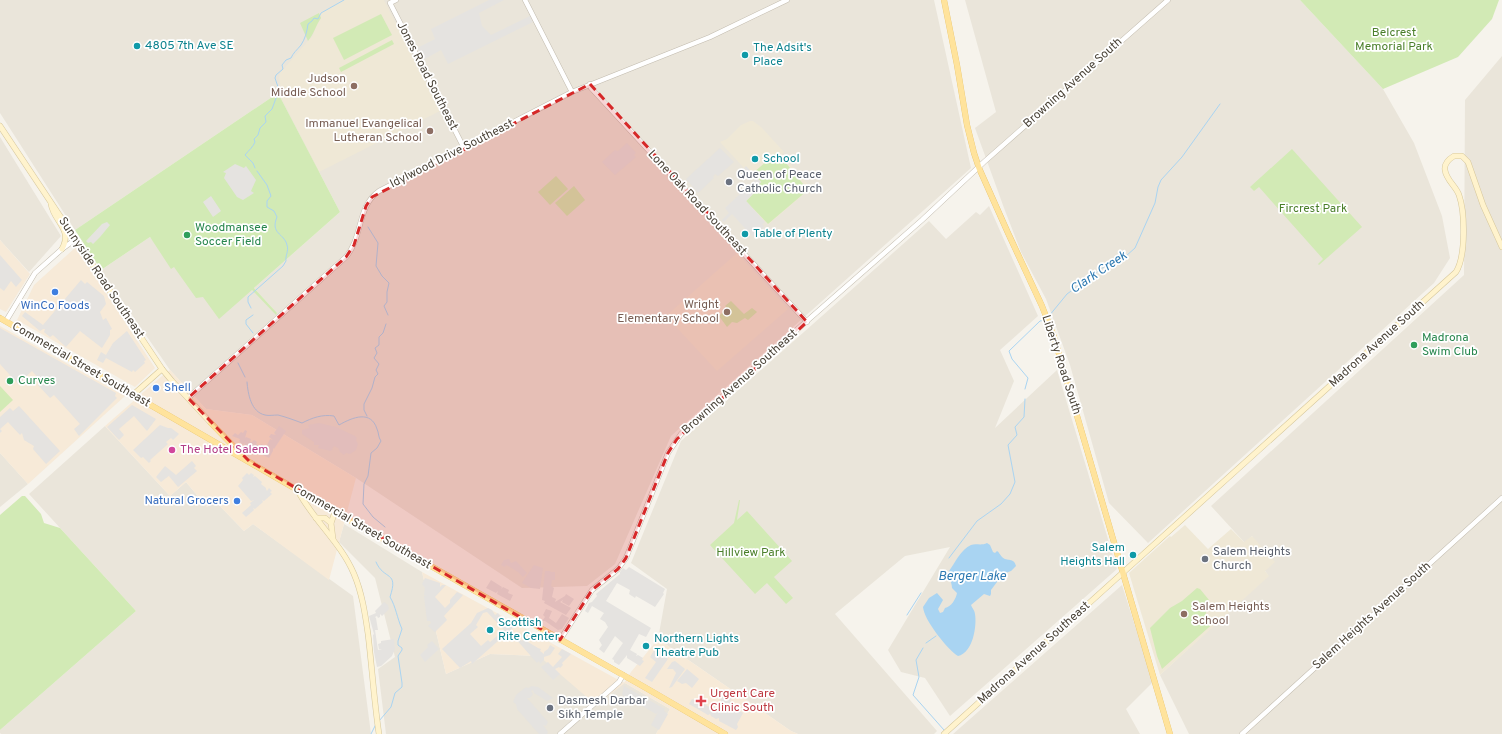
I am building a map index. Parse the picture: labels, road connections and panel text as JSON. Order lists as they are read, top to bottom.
{
  "streets": {
    "main road": [
      "Sunnyside Road Southeast",
      "Madrona Avenue South",
      "Commercial Street Southeast",
      "Liberty Road South",
      "Madrona Avenue Southeast"
    ],
    "street": [
      "Jones Road Southeast",
      "Browning Avenue South",
      "Idylwood Drive Southeast",
      "Lone Oak Road Southeast",
      "Browning Avenue Southeast",
      "Salem Heights Avenue South"
    ]
  },
  "crossings": [
    ["Jones Road Southeast", "Idylwood Drive Southeast"],
    ["Browning Avenue South", "Liberty Road South"],
    ["Browning Avenue South", "Browning Avenue Southeast"],
    ["Idylwood Drive Southeast", "Lone Oak Road Southeast"],
    ["Idylwood Drive Southeast", "Sunnyside Road Southeast"],
    ["Lone Oak Road Southeast", "Browning Avenue Southeast"],
    ["Madrona Avenue South", "Liberty Road South"],
    ["Madrona Avenue South", "Madrona Avenue Southeast"],
    ["Commercial Street Southeast", "Browning Avenue Southeast"],
    ["Liberty Road South", "Browning Avenue Southeast"],
    ["Liberty Road South", "Madrona Avenue Southeast"]
  ],
  "water": ["Clark Creek", "Berger Lake"],
  "parks": ["Belcrest Memorial Park", "Fircrest Park", "Hillview Park"],
  "places": {
    "other": [
      "4805 7th Ave SE",
      "The Adsit's Place",
      "Judson Middle School",
      "Immanuel Evangelical Lutheran School",
      "School",
      "Queen of Peace Catholic Church",
      "Table of Plenty",
      "Woodmansee Soccer Field",
      "WinCo Foods",
      "Wright Elementary School",
      "Madrona Swim Club",
      "Curves",
      "Shell",
      "The Hotel Salem",
      "Natural Grocers",
      "Salem Heights Hall",
      "Salem Heights Church",
      "Salem Heights School",
      "Scottish Rite Center",
      "Northern Lights Theatre Pub",
      "Dasmesh Darbar Sikh Temple"
    ],
    "health": ["Urgent Care Clinic South"]
  }
}
